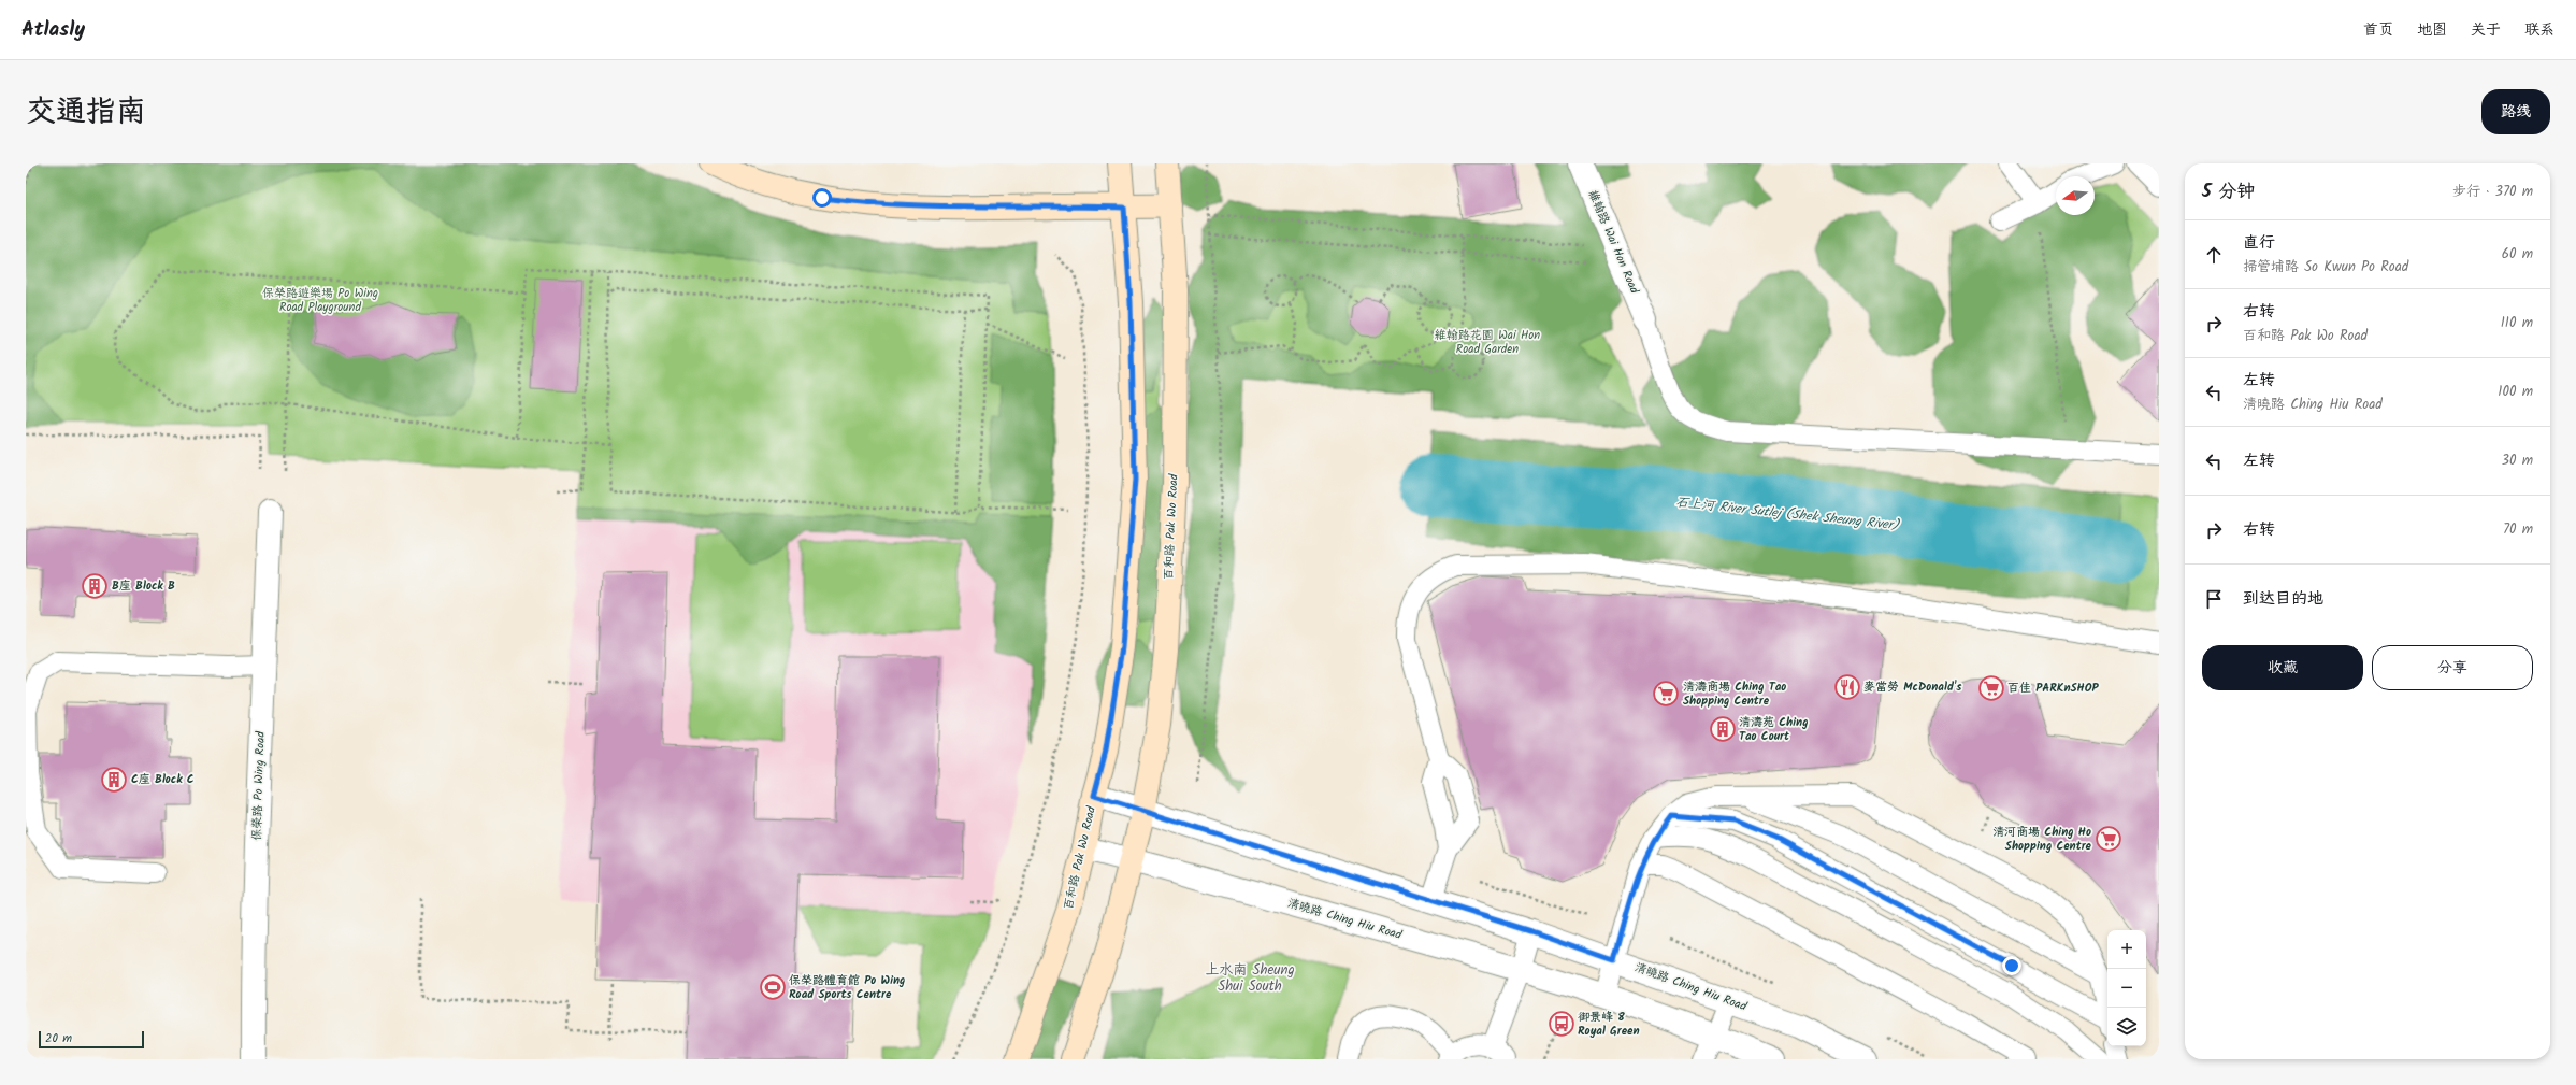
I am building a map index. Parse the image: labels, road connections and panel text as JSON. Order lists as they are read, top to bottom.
{
  "streets": {
    "main road": ["百和路 Pak Wo Road"],
    "street": ["維翰路 Wai Hon Road", "保榮路 Po Wing Road", "清曉路 Ching Hiu Road"]
  },
  "crossings": [
    ["百和路 Pak Wo Road", "清曉路 Ching Hiu Road"]
  ],
  "districts": ["上水南 Sheung Shui South"],
  "water": ["石上河 River Sutlej (Shek Sheung River)"],
  "parks": ["保榮路遊樂場 Po Wing Road Playground", "維翰路花園 Wai Hon Road Garden"],
  "places": {
    "building": ["B座 Block B", "清濤苑 Ching Tao Court", "C座 Block C"],
    "restaurant": ["麥當勞 McDonald's"],
    "supermarket": ["百佳 PARKnSHOP", "清濤商場 Ching Tao Shopping Centre", "清河商場 Ching Ho Shopping Centre"],
    "sports": ["保榮路體育館 Po Wing Road Sports Centre"],
    "bus stop": ["御景峰 8 Royal Green"]
  },
  "scale_bar": "20 m",
  "north": "left",
  "page": {
    "header": "Atlasly",
    "nav": [
      "首页",
      "地图",
      "关于",
      "联系"
    ],
    "title": "交通指南",
    "buttons": [
      "路线",
      ["收藏", "分享"]
    ],
    "heading": ["5 分钟", "步行 · 370 m"],
    "list": [
      ["直行", "掃管埔路 So Kwun Po Road", "60 m"],
      ["右转", "百和路 Pak Wo Road", "110 m"],
      ["左转", "清曉路 Ching Hiu Road", "100 m"],
      ["左转", "30 m"],
      ["右转", "70 m"],
      "到达目的地"
    ],
    "map_buttons": ["+", "−"],
    "scale": "20 m"
  }
}
